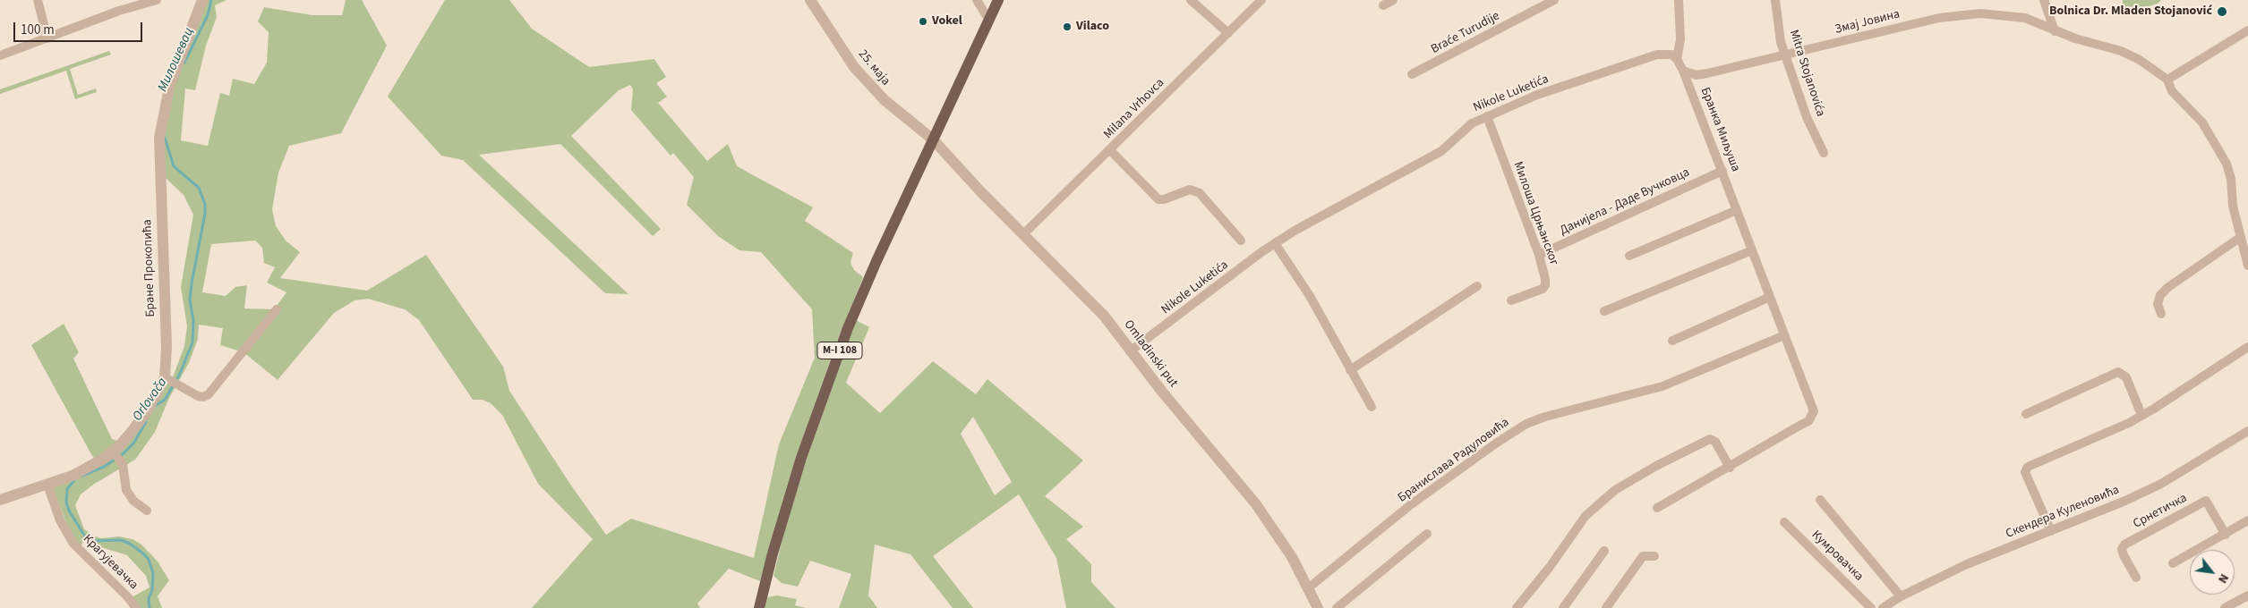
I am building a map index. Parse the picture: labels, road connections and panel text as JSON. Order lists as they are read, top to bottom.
{
  "streets": {
    "main road": ["M-I 108"],
    "street": [
      "Змај Јовина",
      "Braće Turudije",
      "25. маја",
      "Mitra Stojanovića",
      "Nikole Luketića",
      "Milana Vrhovca",
      "Бранка Миљуша",
      "Данијела - Даде Вучковца",
      "Милоша Црњанског",
      "Бране Прокопића",
      "Omladinski put",
      "Бранислава Радуловића",
      "Срнетичка",
      "Скендера Куленовића",
      "Кумровачка",
      "Крагујевачка"
    ]
  },
  "crossings": [
    ["Змај Јовина", "Mitra Stojanovića"],
    ["Змај Јовина", "Бранка Миљуша"],
    ["25. маја", "M-I 108"],
    ["25. маја", "Omladinski put"],
    ["Nikole Luketića", "Бранка Миљуша"],
    ["Nikole Luketića", "Милоша Црњанског"],
    ["Nikole Luketića", "Omladinski put"],
    ["Milana Vrhovca", "Omladinski put"],
    ["Бранка Миљуша", "Данијела - Даде Вучковца"],
    ["Бранка Миљуша", "Бранислава Радуловића"],
    ["Данијела - Даде Вучковца", "Милоша Црњанског"],
    ["Бране Прокопића", "Крагујевачка"],
    ["M-I 108", "Omladinski put"],
    ["Omladinski put", "Бранислава Радуловића"]
  ],
  "water": ["Милошевац", "Orlovača"],
  "places": ["Bolnica Dr. Mladen Stojanović", "Vokel", "Vilaco"],
  "scale_bar": "100 m",
  "north": "bottom right"
}
